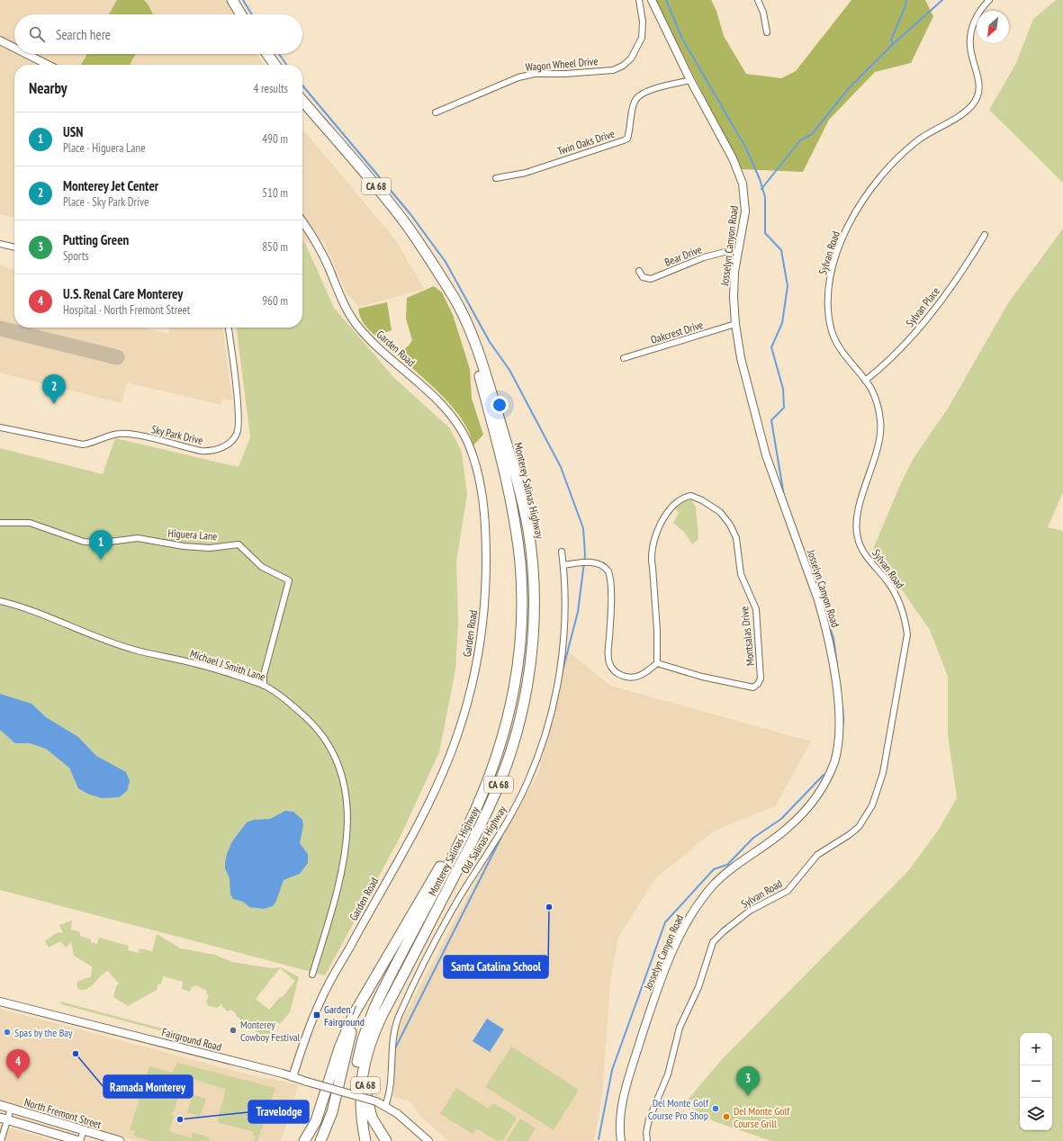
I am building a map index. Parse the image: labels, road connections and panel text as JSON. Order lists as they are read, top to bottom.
{
  "streets": {
    "highway": ["CA 68", "Monterey Salinas Highway"],
    "main road": ["North Fremont Street"],
    "street": [
      "Wagon Wheel Drive",
      "Twin Oaks Drive",
      "Josselyn Canyon Road",
      "Sylvan Road",
      "Bear Drive",
      "Sylvan Place",
      "Oakcrest Drive",
      "Garden Road",
      "Sky Park Drive",
      "Higuera Lane",
      "Montsalas Drive",
      "Michael J Smith Lane",
      "Old Salinas Highway",
      "Fairground Road"
    ]
  },
  "crossings": [
    ["Twin Oaks Drive", "Josselyn Canyon Road"],
    ["CA 68", "Monterey Salinas Highway"],
    ["Josselyn Canyon Road", "Bear Drive"],
    ["Josselyn Canyon Road", "Oakcrest Drive"],
    ["Sylvan Road", "Sylvan Place"],
    ["Garden Road", "Fairground Road"],
    ["Higuera Lane", "Michael J Smith Lane"],
    ["Old Salinas Highway", "Fairground Road"]
  ],
  "places": {
    "other": [
      "Santa Catalina School",
      "Monterey Cowboy Festival",
      "Spas by the Bay",
      "Ramada Monterey",
      "Del Monte Golf Course Pro Shop",
      "Del Monte Golf Course Grill",
      "Travelodge"
    ],
    "transit": ["Garden / Fairground"]
  },
  "north": "bottom left",
  "page": {
    "search": "Search here",
    "heading": ["Nearby", "4 results"],
    "list": [
      {
        "mark": "1",
        "name": "USN",
        "note": "Place · Higuera Lane",
        "value": "490 m"
      },
      {
        "mark": "2",
        "name": "Monterey Jet Center",
        "note": "Place · Sky Park Drive",
        "value": "510 m"
      },
      {
        "mark": "3",
        "name": "Putting Green",
        "note": "Sports",
        "value": "850 m"
      },
      {
        "mark": "4",
        "name": "U.S. Renal Care Monterey",
        "note": "Hospital · North Fremont Street",
        "value": "960 m"
      }
    ],
    "pins": [
      "2",
      "1",
      "4",
      "3"
    ],
    "map_buttons": ["+", "−"]
  }
}
